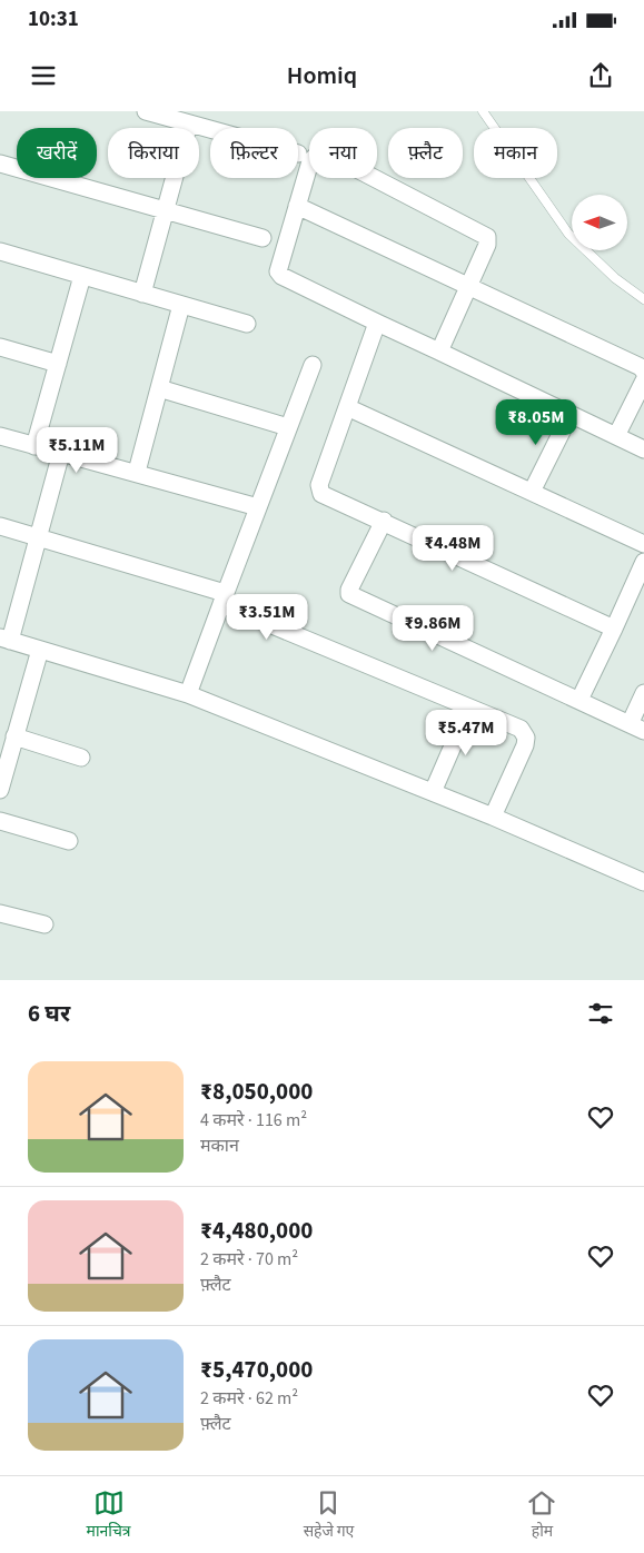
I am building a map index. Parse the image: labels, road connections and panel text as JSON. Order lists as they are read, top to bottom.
{
  "north": "left",
  "page": {
    "status": "10:31",
    "header": "Homiq",
    "chip": [
      "खरीदें",
      "किराया",
      "फ़िल्टर",
      "नया",
      "फ़्लैट",
      "मकान"
    ],
    "price": [
      "₹8.05M",
      "₹5.11M",
      "₹4.48M",
      "₹3.51M",
      "₹9.86M",
      "₹5.47M"
    ],
    "heading": "6 घर",
    "list": [
      {
        "name": "₹8,050,000",
        "note": "4 कमरे · 116 m² · मकान"
      },
      {
        "name": "₹4,480,000",
        "note": "2 कमरे · 70 m² · फ़्लैट"
      },
      {
        "name": "₹5,470,000",
        "note": "2 कमरे · 62 m² · फ़्लैट"
      }
    ],
    "tabs": ["मानचित्र", "सहेजे गए", "होम"]
  }
}
